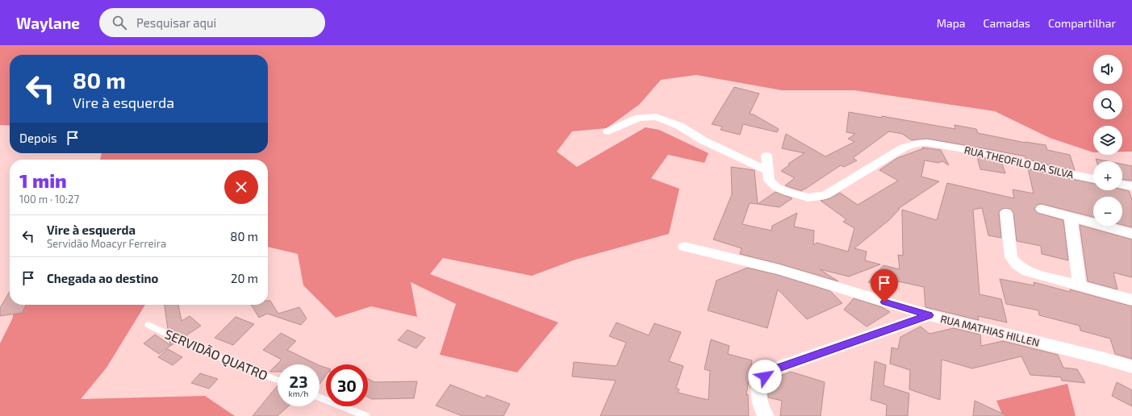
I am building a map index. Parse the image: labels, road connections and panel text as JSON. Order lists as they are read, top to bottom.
{
  "streets": {
    "street": ["RUA THEOFILO DA SILVA", "RUA MATHIAS HILLEN"],
    "lane": ["SERVIDÃO QUATRO"]
  },
  "page": {
    "header": "Waylane",
    "search": "Pesquisar aqui",
    "nav": ["Mapa", "Camadas", "Compartilhar"],
    "map_buttons": ["+", "−"],
    "turn": ["80 m", "Vire à esquerda"],
    "then": "Depois",
    "heading": ["1 min", "100 m · 10:27"],
    "list": [
      {
        "name": "Vire à esquerda",
        "note": "Servidão Moacyr Ferreira",
        "value": "80 m"
      },
      {
        "name": "Chegada ao destino",
        "value": "20 m"
      }
    ],
    "speed": "23 km/h",
    "limit": "30"
  }
}
